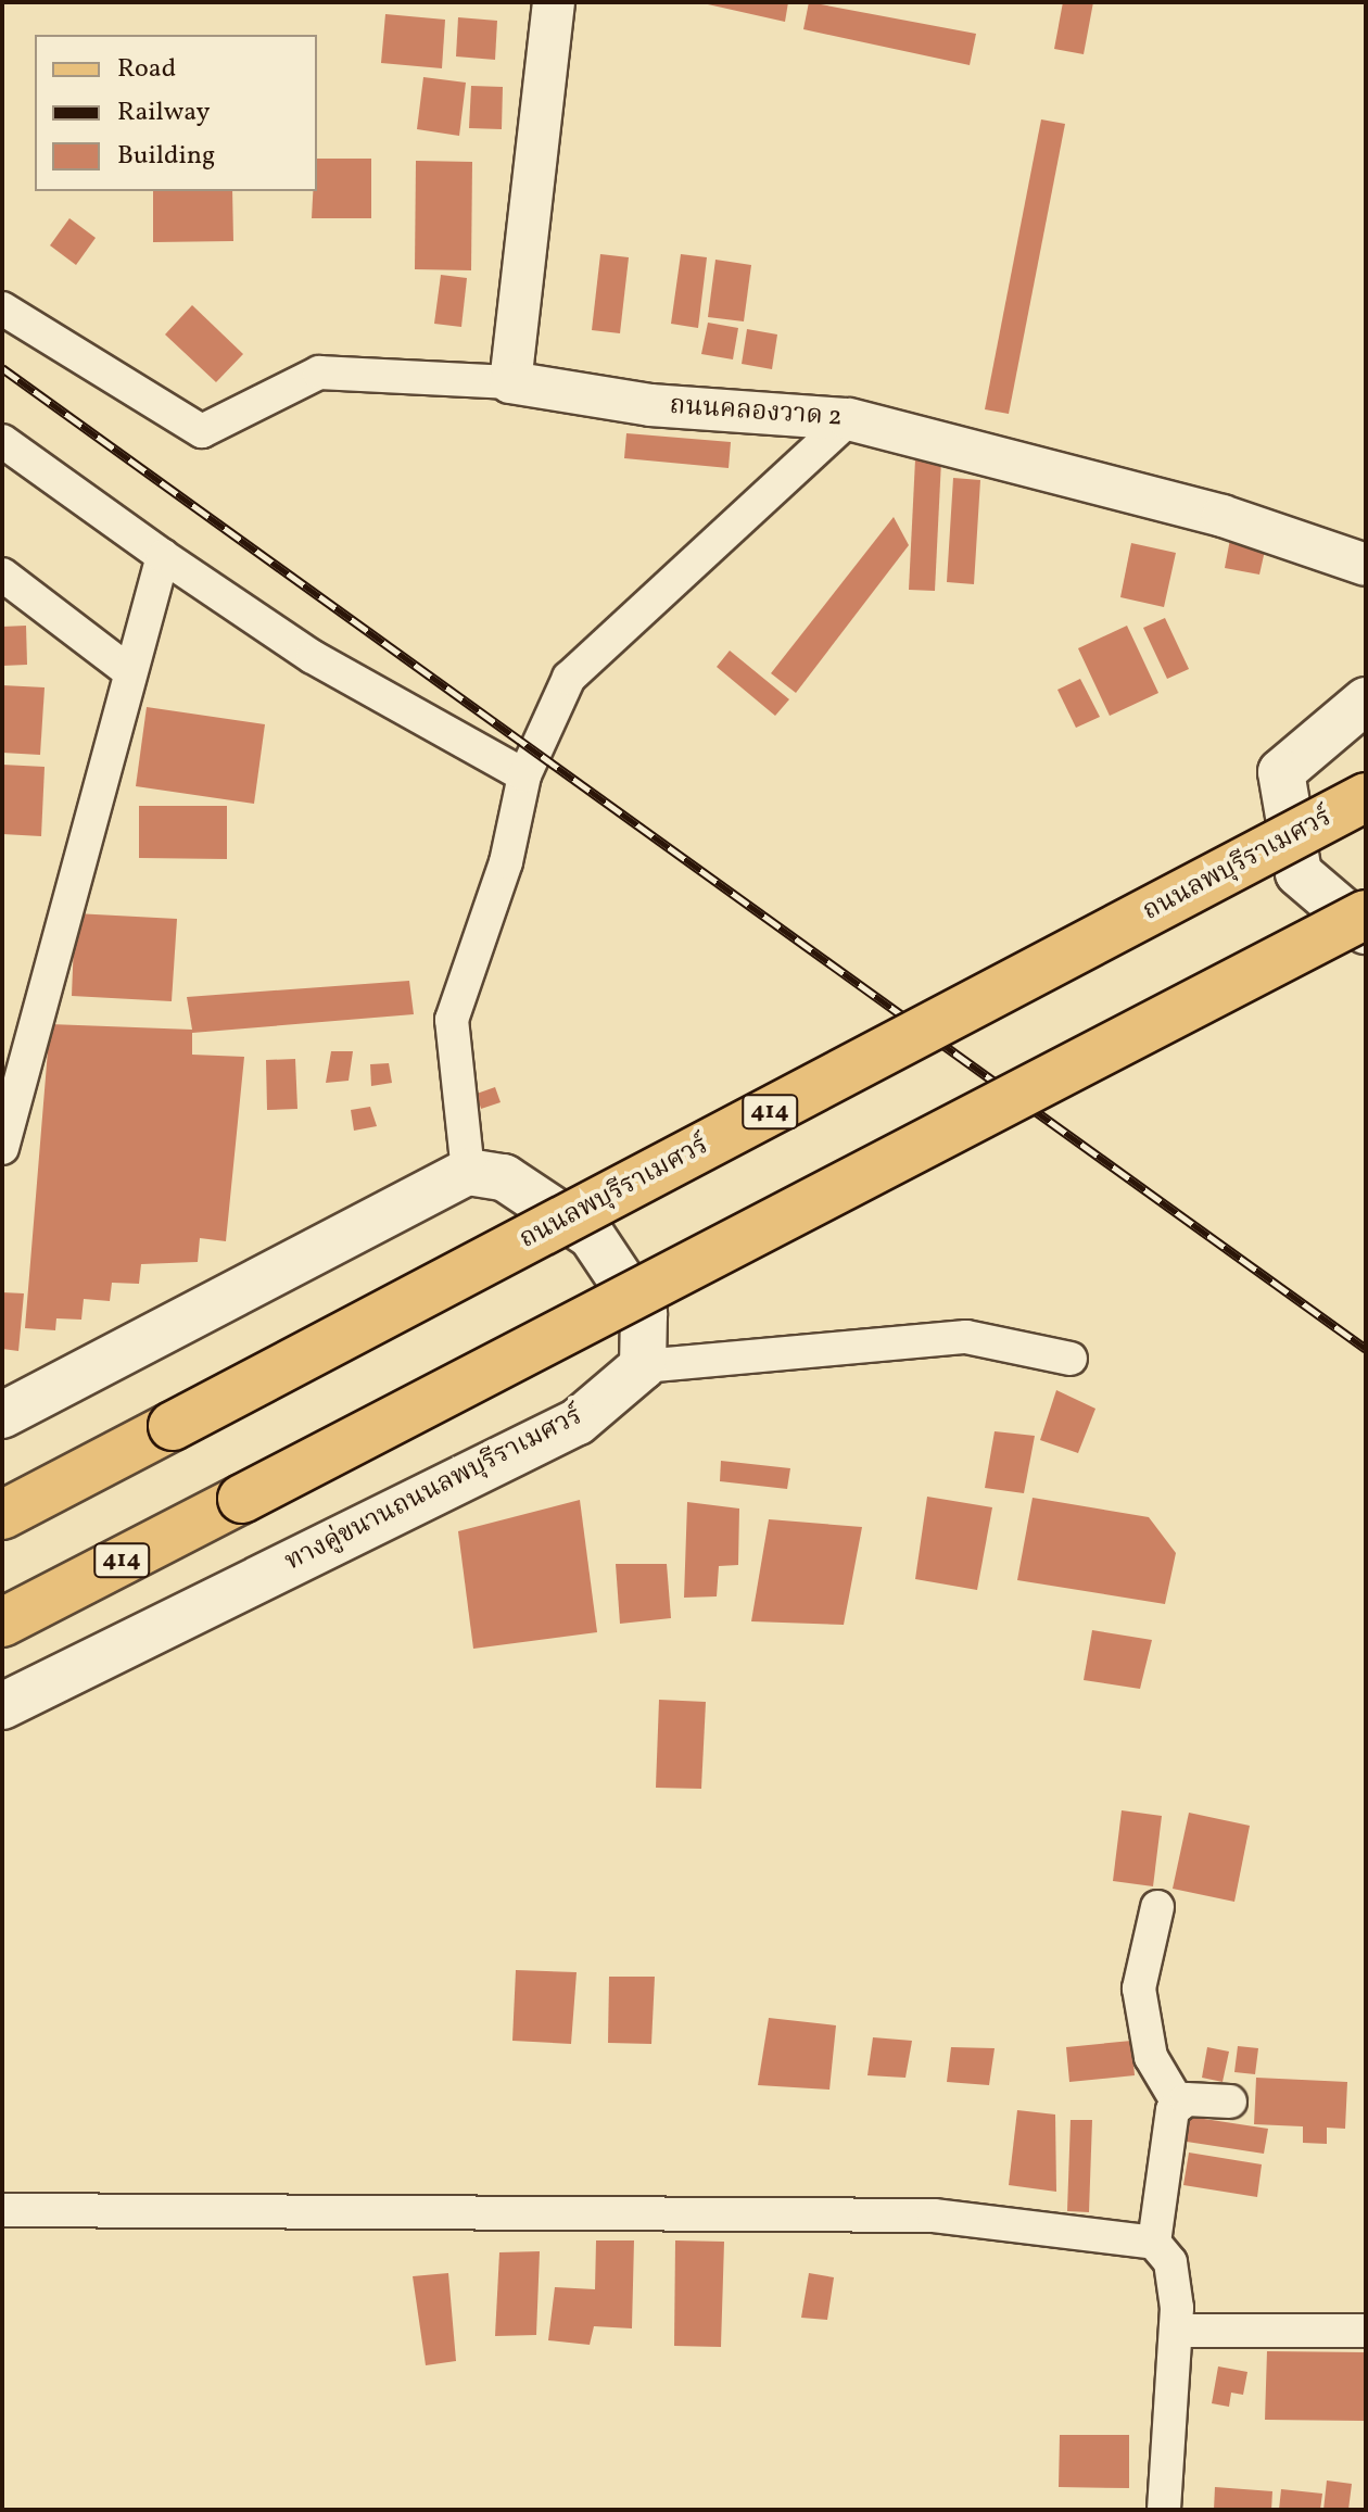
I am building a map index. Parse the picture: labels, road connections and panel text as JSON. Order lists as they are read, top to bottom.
{
  "streets": {
    "main road": ["ถนนลพบุรีราเมศวร์", "414", "ทางคู่ขนานถนนลพบุรีราเมศวร์"],
    "street": ["ถนนคลองวาด 2"]
  },
  "legend": ["Road", "Railway", "Building"]
}
